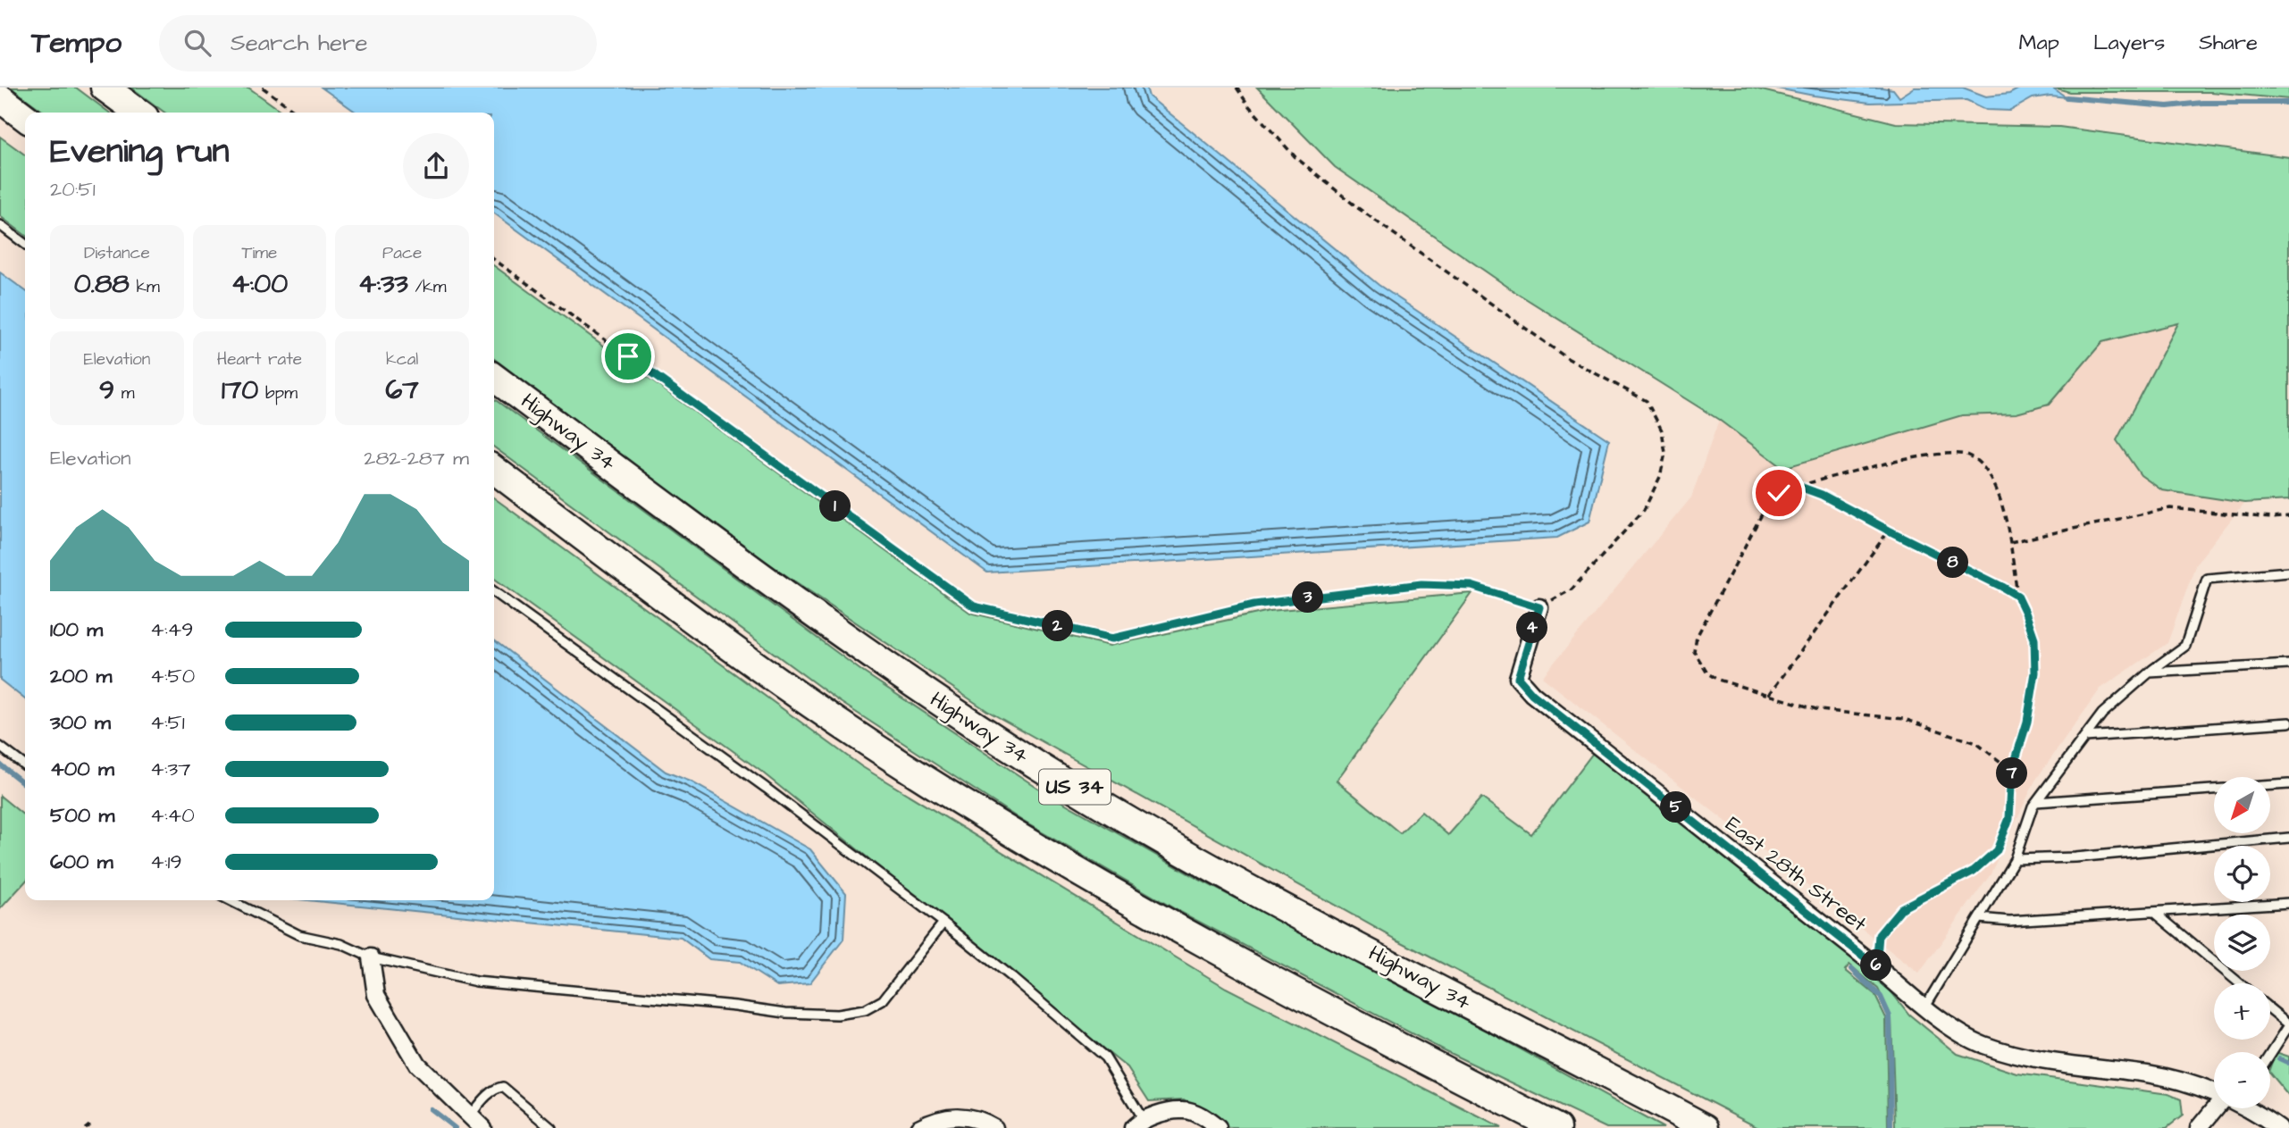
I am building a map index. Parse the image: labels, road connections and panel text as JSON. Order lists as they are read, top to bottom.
{
  "streets": {
    "highway": ["Highway 34", "US 34"],
    "street": ["East 28th Street"]
  },
  "north": "bottom left",
  "page": {
    "header": "Tempo",
    "search": "Search here",
    "nav": ["Map", "Layers", "Share"],
    "heading": ["Evening run", "20:51"],
    "stats": [
      ["Distance", "0.88 km"],
      ["Time", "4:00"],
      ["Pace", "4:33 /km"],
      ["Elevation", "9 m"],
      ["Heart rate", "170 bpm"],
      ["kcal", "67"]
    ],
    "chart": ["Elevation", "282–287 m"],
    "pins": [
      "1",
      "8",
      "3",
      "2",
      "4",
      "7",
      "5",
      "6"
    ],
    "list": [
      {
        "name": "100 m",
        "note": "4:49"
      },
      {
        "name": "200 m",
        "note": "4:50"
      },
      {
        "name": "300 m",
        "note": "4:51"
      },
      {
        "name": "400 m",
        "note": "4:37"
      },
      {
        "name": "500 m",
        "note": "4:40"
      },
      {
        "name": "600 m",
        "note": "4:19"
      }
    ],
    "map_buttons": ["+", "−"]
  }
}
